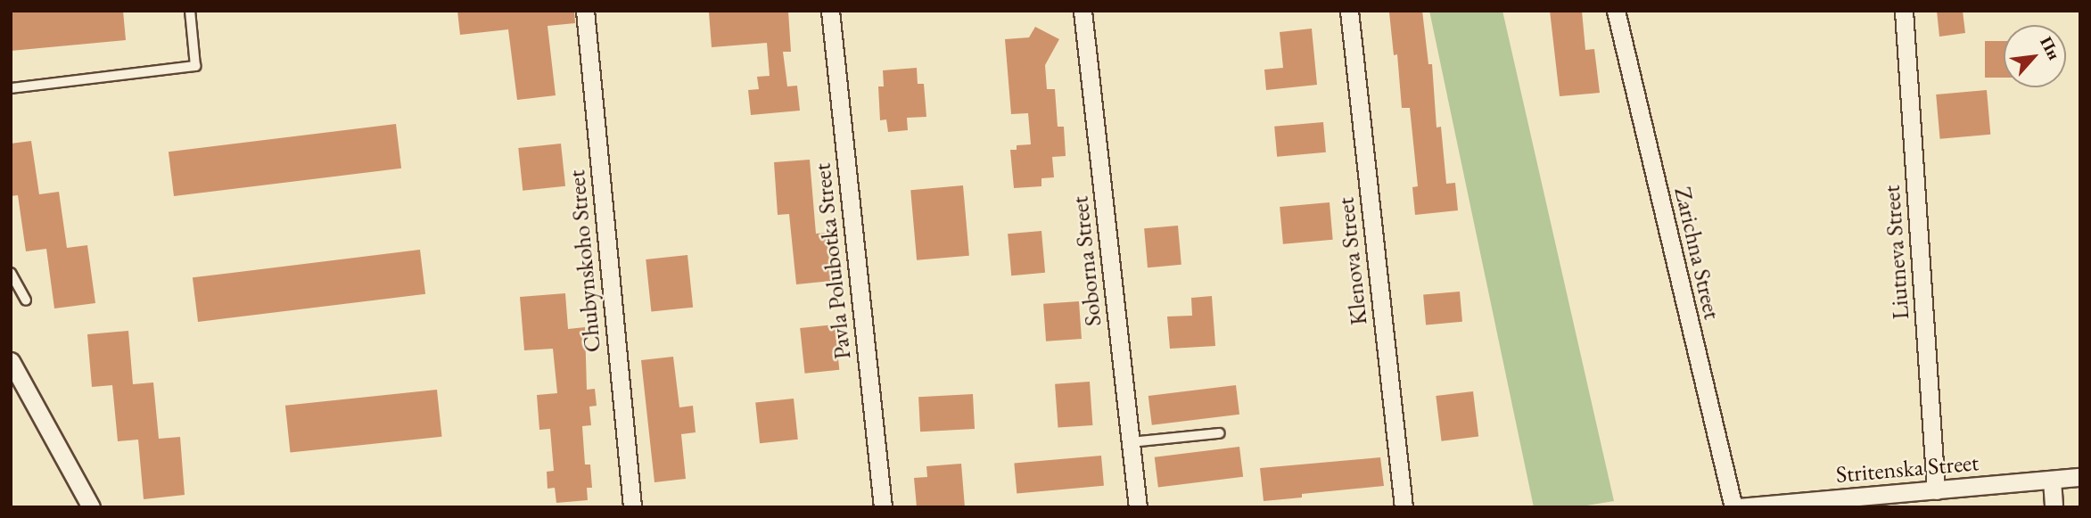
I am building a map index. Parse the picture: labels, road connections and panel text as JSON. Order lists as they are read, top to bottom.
{
  "streets": {
    "street": [
      "Liutneva Street",
      "Zarichna Street",
      "Chubynskoho Street",
      "Pavla Polubotka Street",
      "Soborna Street",
      "Klenova Street",
      "Stritenska Street"
    ]
  },
  "crossings": [
    ["Liutneva Street", "Stritenska Street"]
  ],
  "north": "top right"
}
